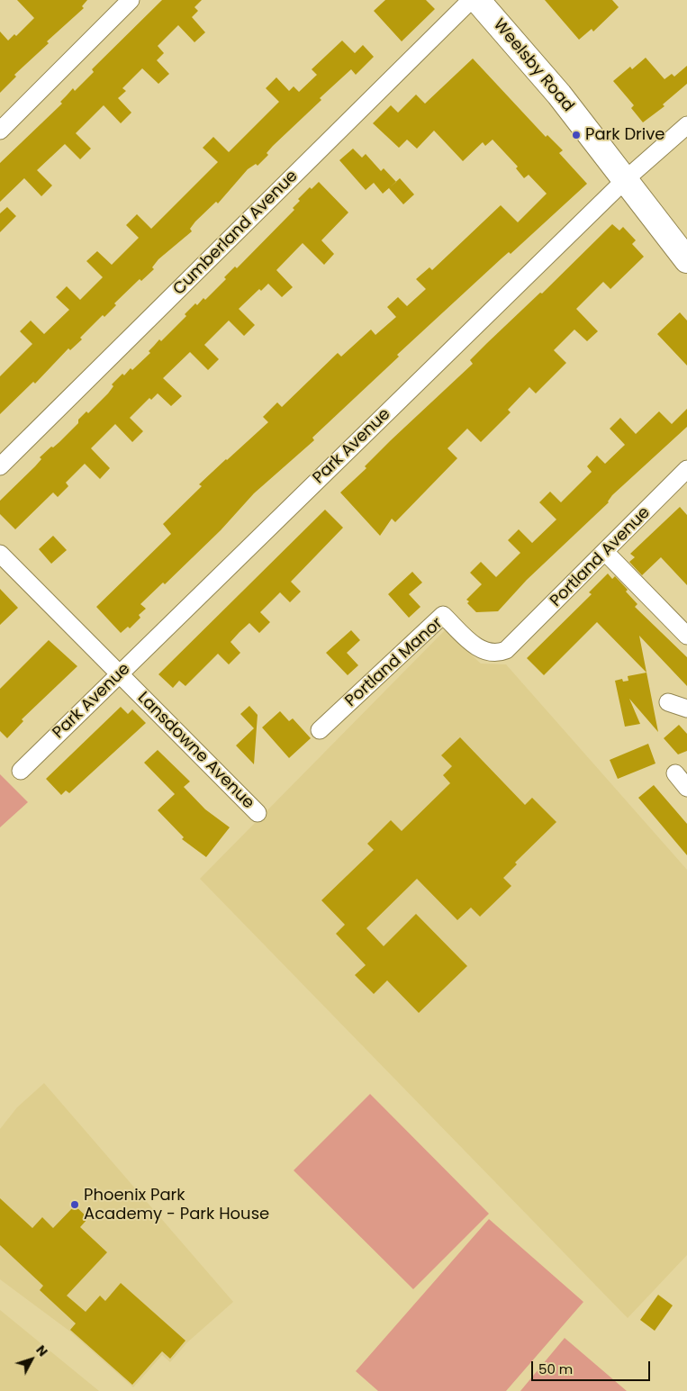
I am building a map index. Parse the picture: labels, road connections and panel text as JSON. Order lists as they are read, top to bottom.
{
  "streets": {
    "highway": ["Weelsby Road"],
    "street": [
      "Cumberland Avenue",
      "Park Avenue",
      "Portland Avenue",
      "Portland Manor",
      "Lansdowne Avenue"
    ]
  },
  "crossings": [
    ["Weelsby Road", "Park Avenue"],
    ["Park Avenue", "Lansdowne Avenue"],
    ["Portland Avenue", "Portland Manor"]
  ],
  "places": ["Park Drive", "Phoenix Park Academy - Park House"],
  "scale_bar": "50 m",
  "north": "top right"
}
